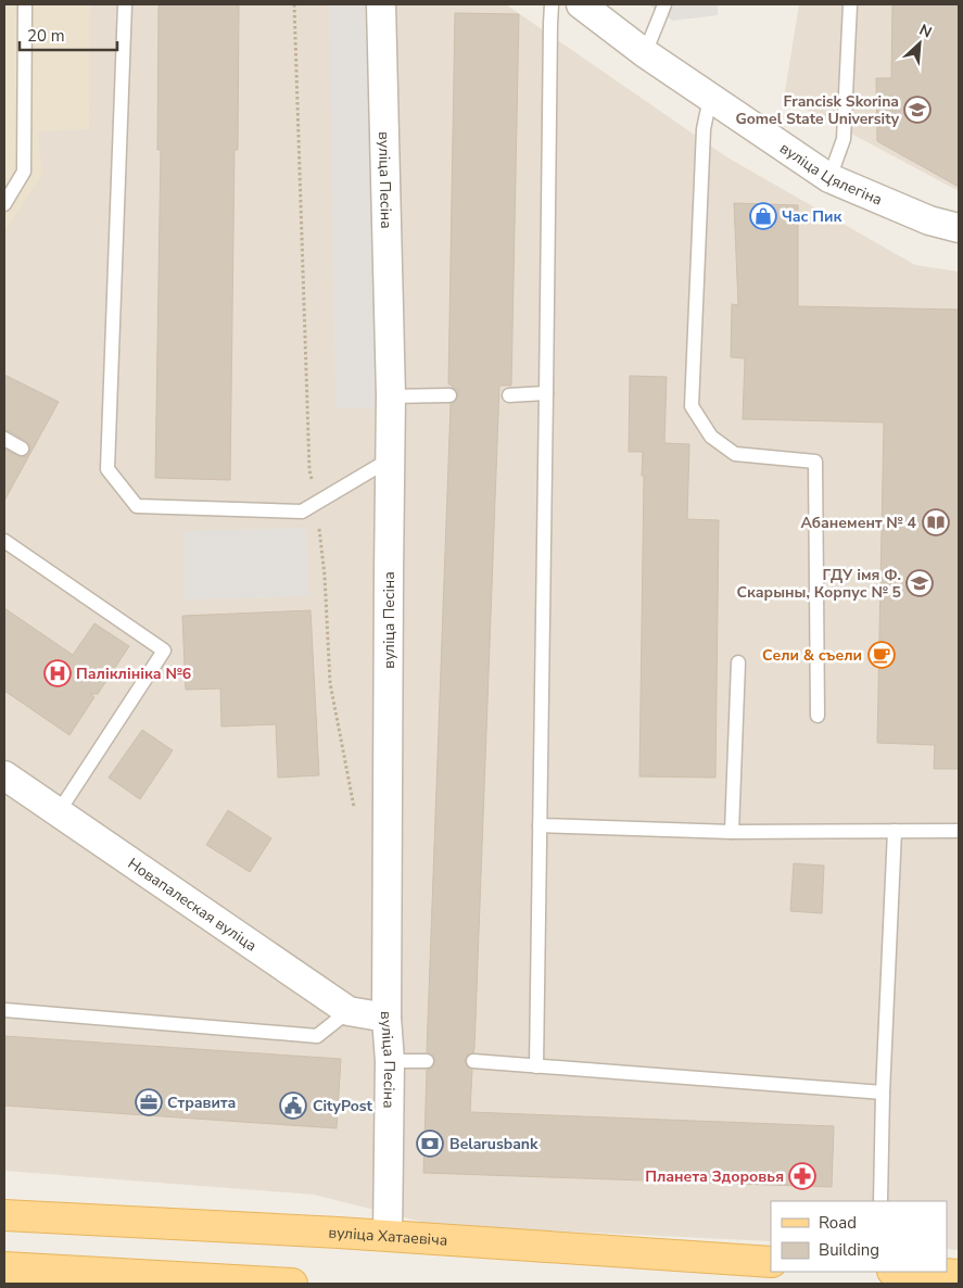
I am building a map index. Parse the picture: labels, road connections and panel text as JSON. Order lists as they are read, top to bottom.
{
  "streets": {
    "main road": ["вуліца Хатаевіча"],
    "street": ["вуліца Цялегіна", "вуліца Песіна", "Новапалеская вуліца"]
  },
  "crossings": [
    ["вуліца Песіна", "Новапалеская вуліца"],
    ["вуліца Песіна", "вуліца Хатаевіча"]
  ],
  "places": {
    "school or university": ["Francisk Skorina Gomel State University", "ГДУ імя Ф. Скарыны, Корпус № 5"],
    "shop": ["Час Пик"],
    "library": ["Абанемент № 4"],
    "cafe": ["Сели & съели"],
    "hospital": ["Паліклініка №6"],
    "office": ["Стравита"],
    "public building": ["CityPost"],
    "bank": ["Belarusbank"],
    "pharmacy": ["Планета Здоровья"]
  },
  "legend": ["Road", "Building"],
  "scale_bar": "20 m",
  "north": "top right"
}
